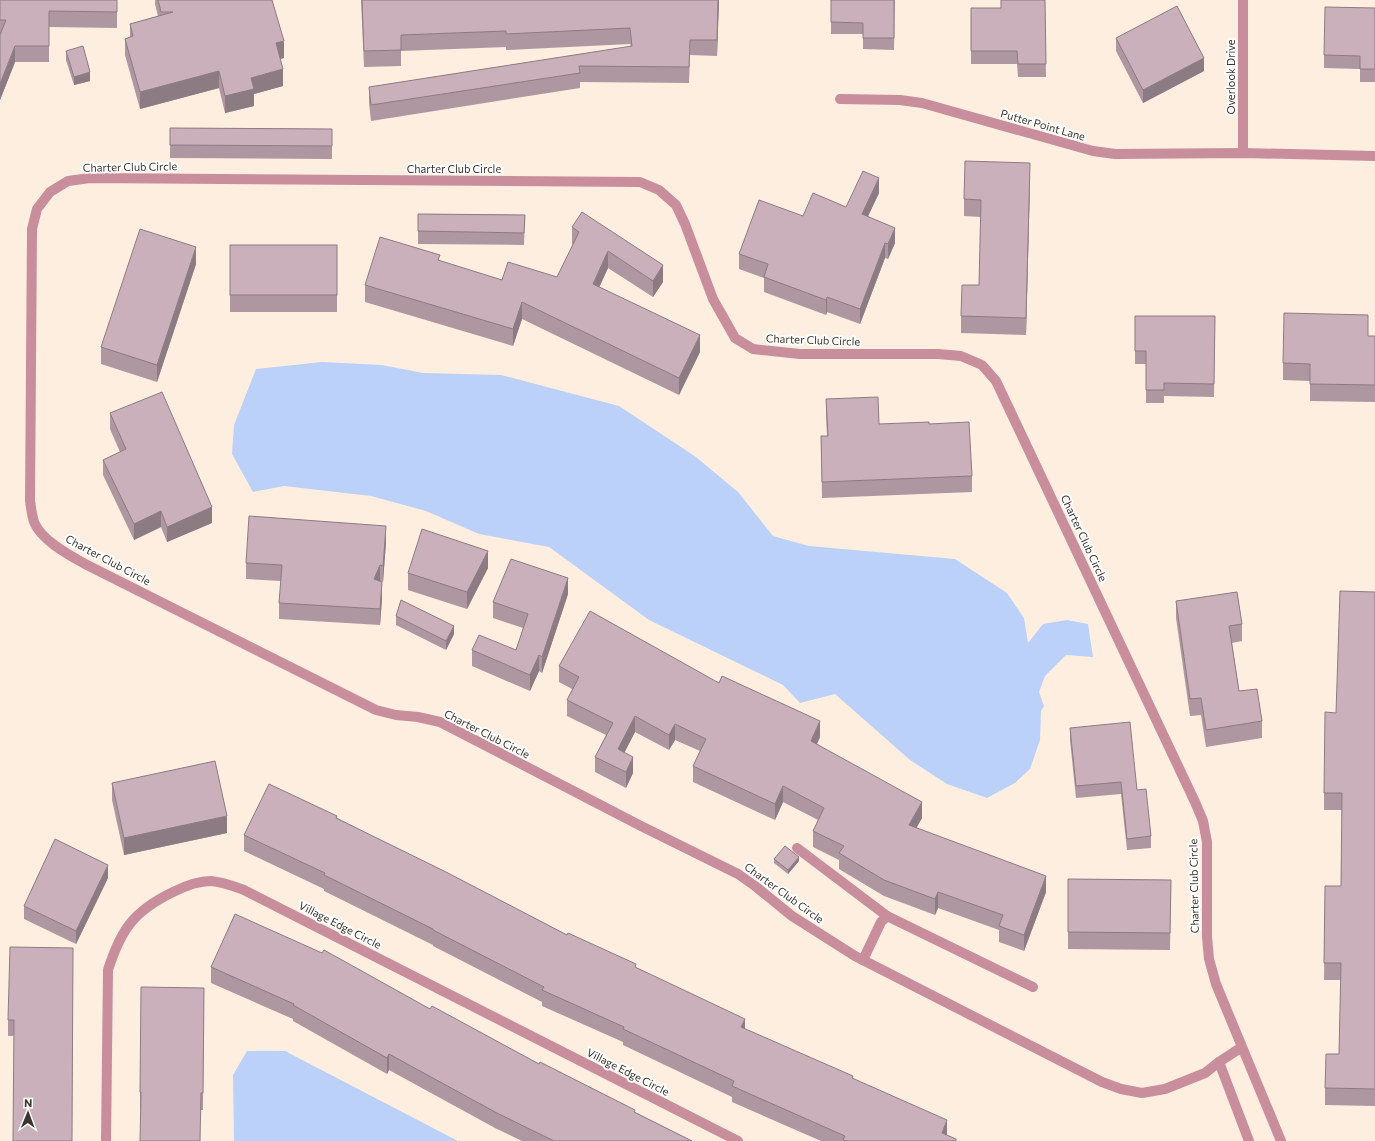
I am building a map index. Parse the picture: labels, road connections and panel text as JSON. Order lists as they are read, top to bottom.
{
  "streets": {
    "street": [
      "Overlook Drive",
      "Putter Point Lane",
      "Charter Club Circle",
      "Village Edge Circle"
    ]
  },
  "crossings": [
    ["Overlook Drive", "Putter Point Lane"]
  ],
  "north": "top"
}
